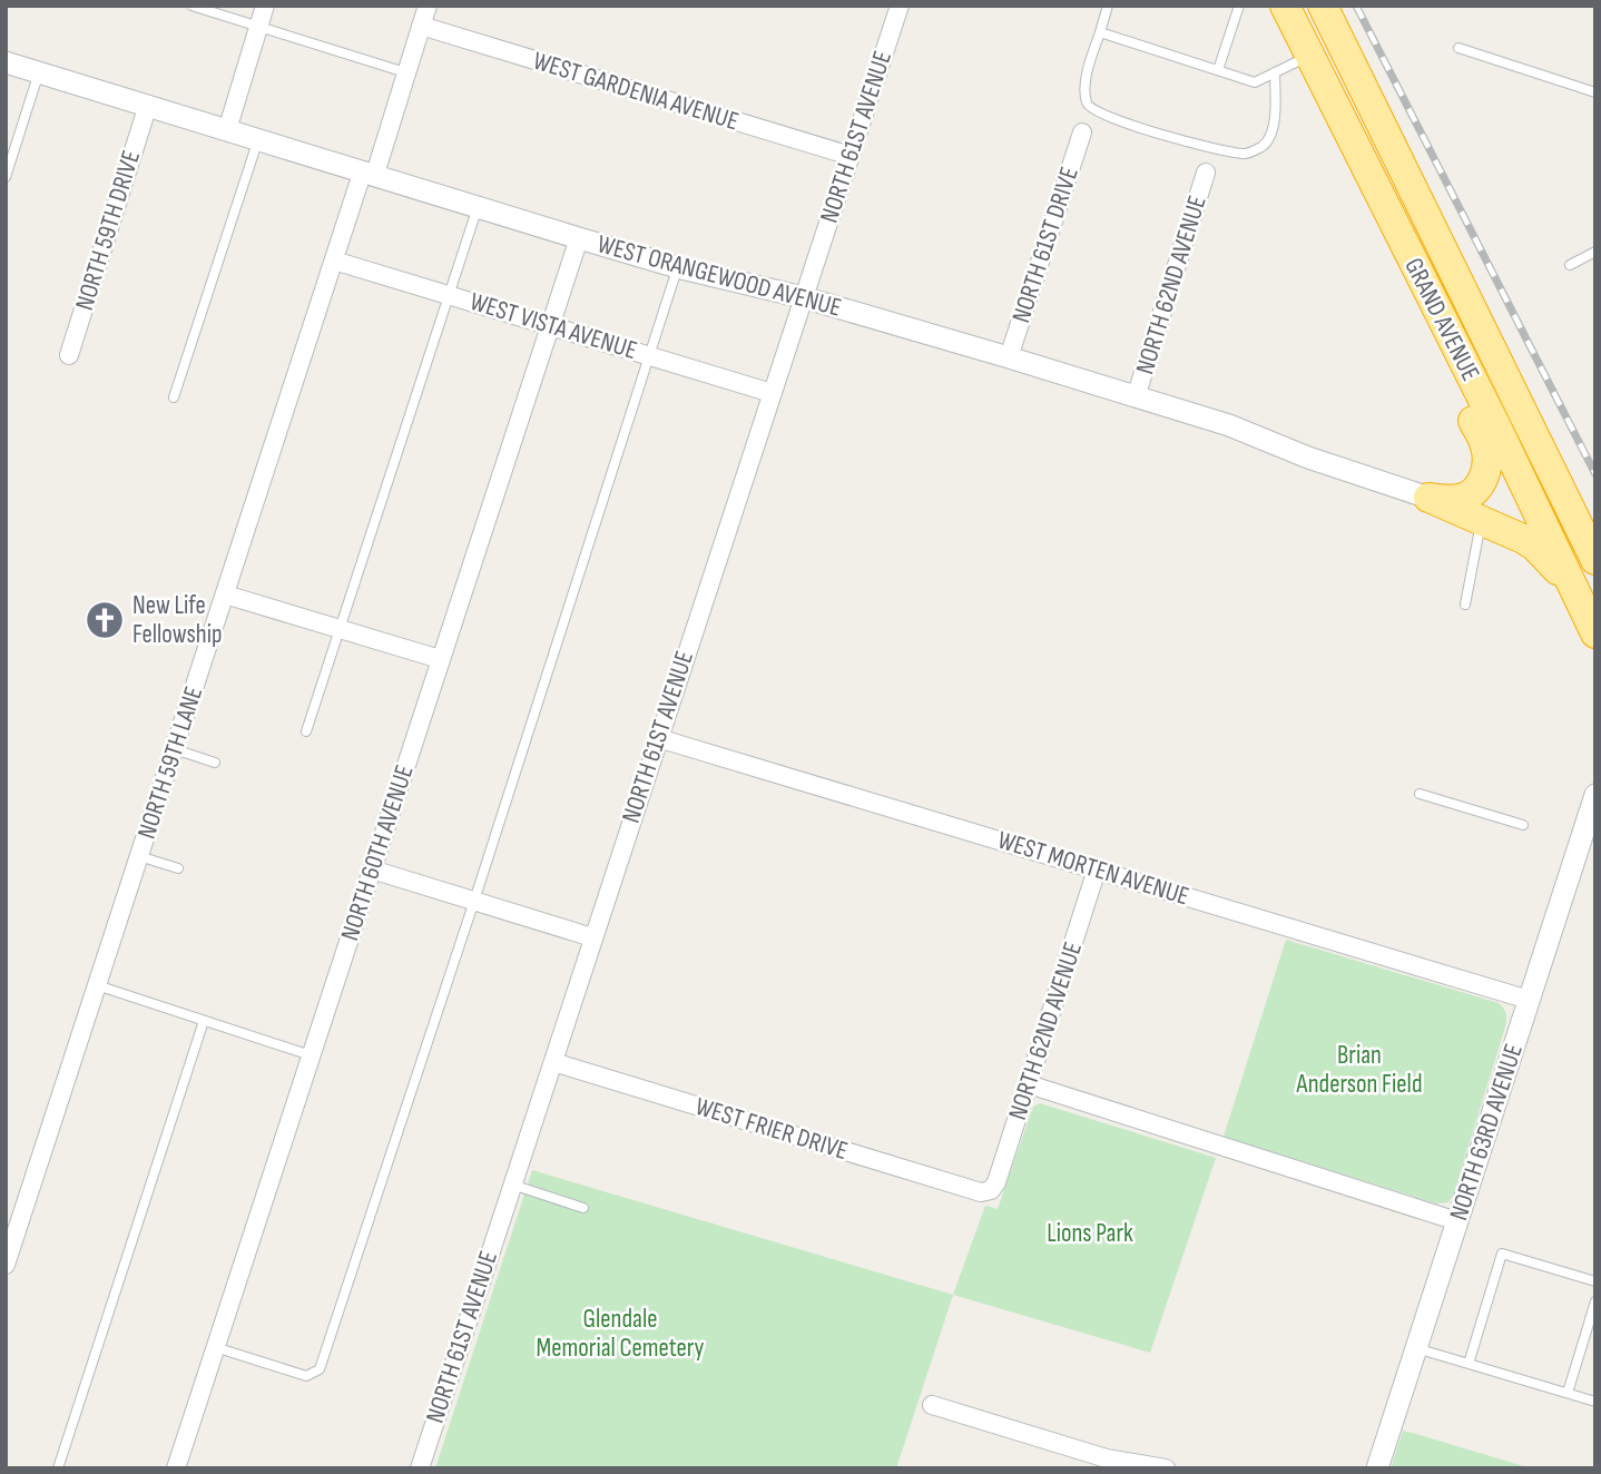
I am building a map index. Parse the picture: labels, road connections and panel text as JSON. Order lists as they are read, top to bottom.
{
  "streets": {
    "highway": ["GRAND AVENUE"],
    "street": [
      "WEST GARDENIA AVENUE",
      "NORTH 61ST AVENUE",
      "NORTH 59TH DRIVE",
      "NORTH 61ST DRIVE",
      "WEST ORANGEWOOD AVENUE",
      "NORTH 62ND AVENUE",
      "WEST VISTA AVENUE",
      "NORTH 59TH LANE",
      "NORTH 60TH AVENUE",
      "WEST MORTEN AVENUE",
      "WEST FRIER DRIVE",
      "NORTH 63RD AVENUE"
    ]
  },
  "crossings": [
    ["WEST GARDENIA AVENUE", "NORTH 61ST AVENUE"],
    ["WEST GARDENIA AVENUE", "NORTH 59TH LANE"],
    ["NORTH 61ST AVENUE", "WEST ORANGEWOOD AVENUE"],
    ["NORTH 61ST AVENUE", "WEST VISTA AVENUE"],
    ["NORTH 61ST AVENUE", "WEST MORTEN AVENUE"],
    ["NORTH 61ST AVENUE", "WEST FRIER DRIVE"],
    ["NORTH 59TH DRIVE", "WEST ORANGEWOOD AVENUE"],
    ["NORTH 61ST DRIVE", "WEST ORANGEWOOD AVENUE"],
    ["WEST ORANGEWOOD AVENUE", "NORTH 62ND AVENUE"],
    ["WEST ORANGEWOOD AVENUE", "NORTH 59TH LANE"],
    ["WEST ORANGEWOOD AVENUE", "NORTH 60TH AVENUE"],
    ["NORTH 62ND AVENUE", "WEST MORTEN AVENUE"],
    ["NORTH 62ND AVENUE", "WEST FRIER DRIVE"],
    ["WEST VISTA AVENUE", "NORTH 59TH LANE"],
    ["WEST VISTA AVENUE", "NORTH 60TH AVENUE"],
    ["WEST MORTEN AVENUE", "NORTH 63RD AVENUE"]
  ],
  "parks": ["Brian Anderson Field", "Lions Park", "Glendale Memorial Cemetery"],
  "places": {
    "church": ["New Life Fellowship"]
  }
}
